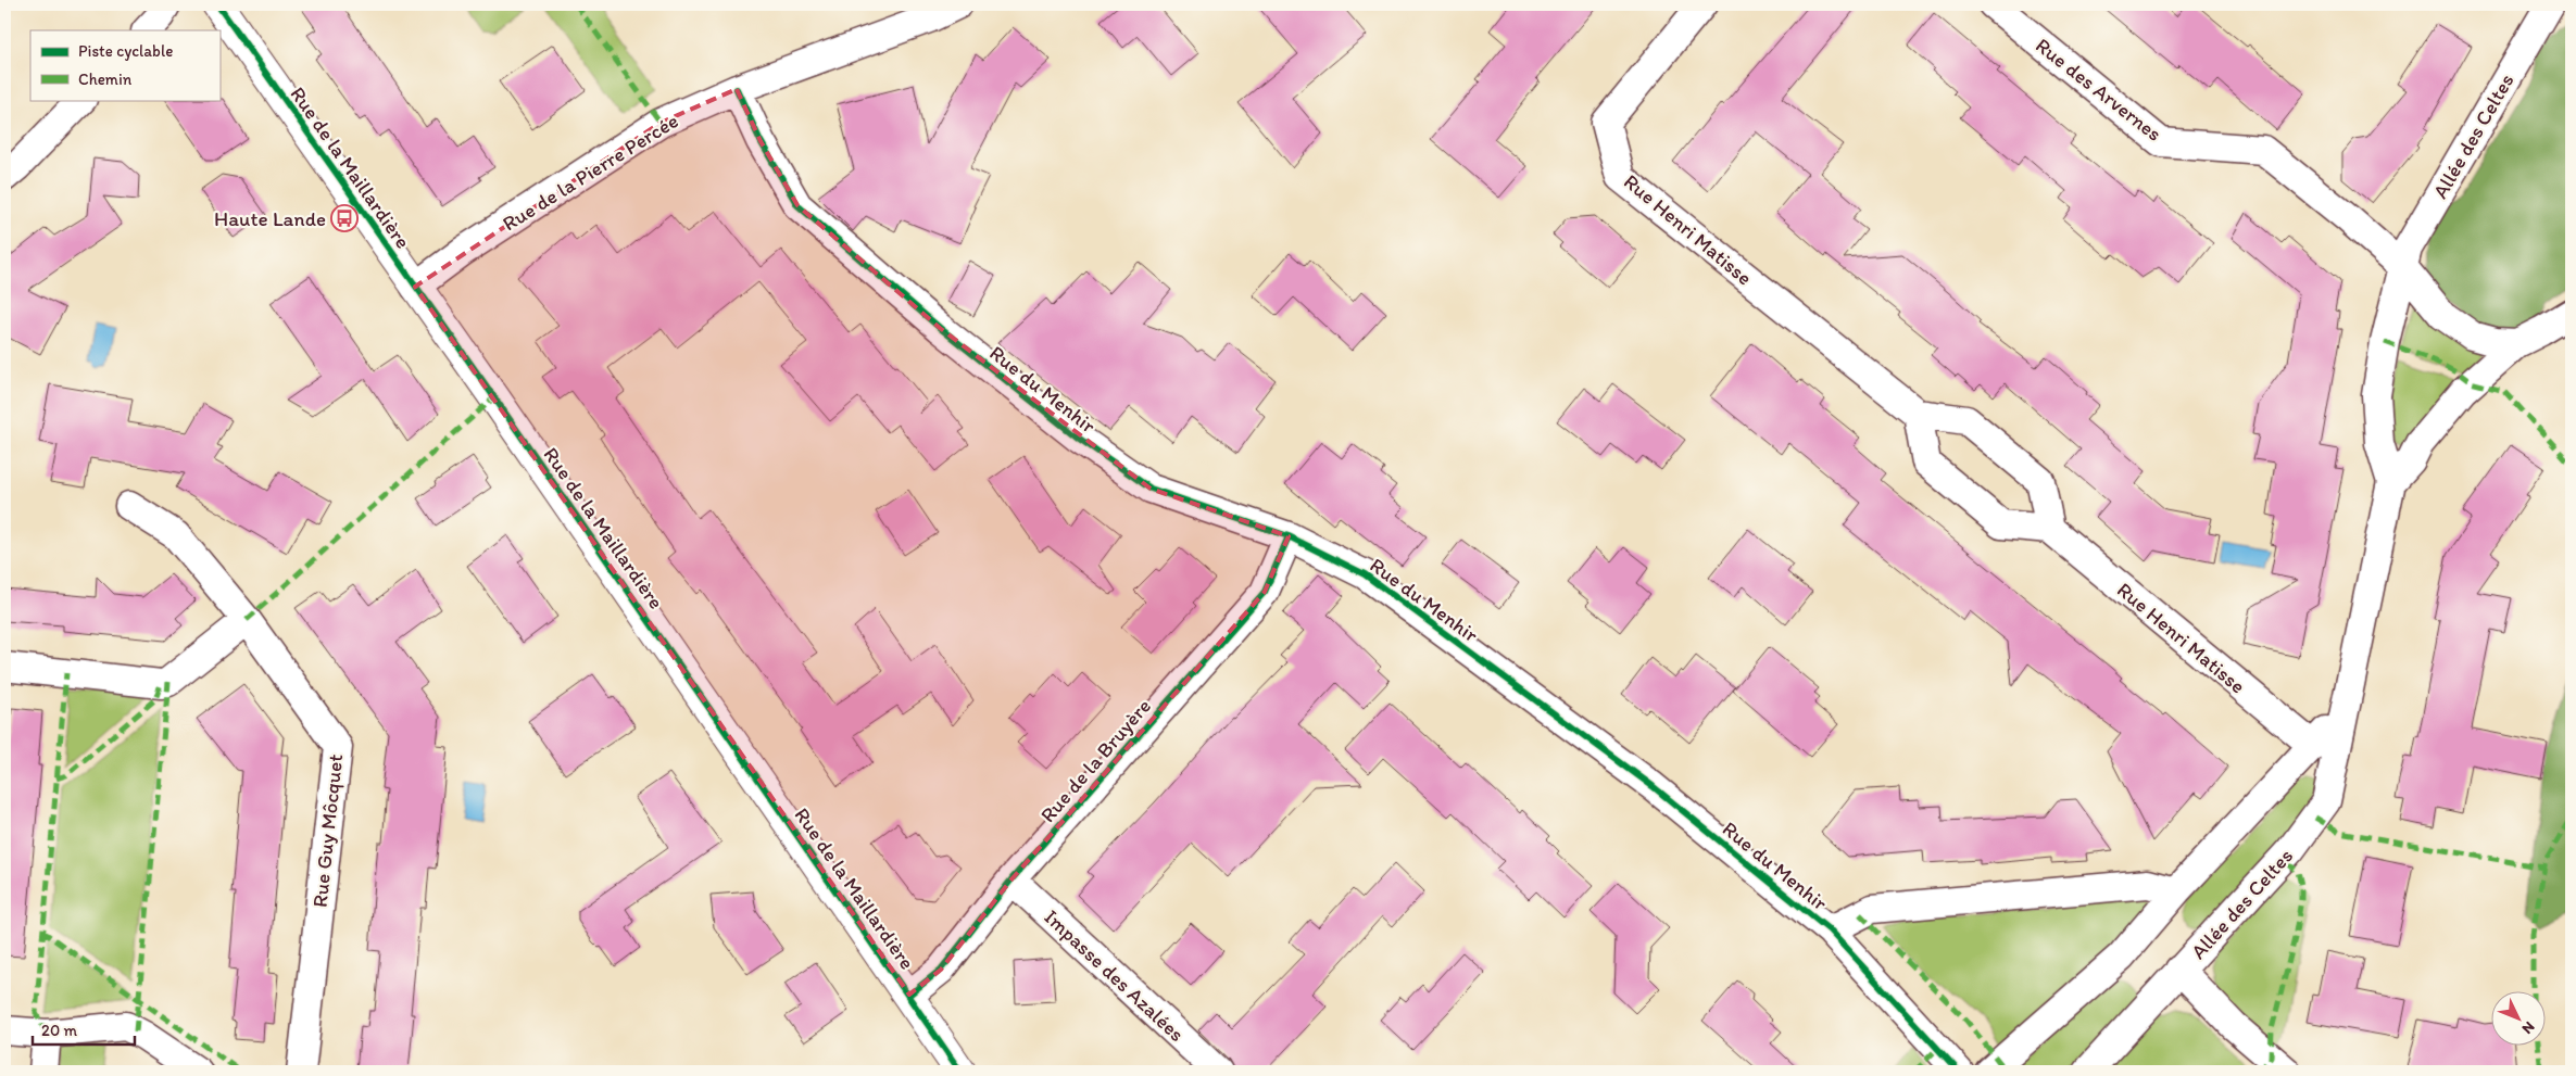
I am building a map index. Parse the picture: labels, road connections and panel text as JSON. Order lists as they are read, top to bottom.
{
  "streets": {
    "street": [
      "Rue des Arvernes",
      "Allée des Celtes",
      "Rue de la Maillardière",
      "Rue de la Pierre Percée",
      "Rue Henri Matisse",
      "Rue du Menhir",
      "Rue de la Bruyère",
      "Rue Guy Môcquet",
      "Impasse des Azalées"
    ]
  },
  "crossings": [
    ["Rue des Arvernes", "Allée des Celtes"],
    ["Rue de la Maillardière", "Rue de la Pierre Percée"],
    ["Rue de la Maillardière", "Rue de la Bruyère"],
    ["Rue de la Pierre Percée", "Rue du Menhir"],
    ["Rue du Menhir", "Rue de la Bruyère"],
    ["Rue de la Bruyère", "Impasse des Azalées"]
  ],
  "places": {
    "bus stop": ["Haute Lande"]
  },
  "legend": ["Piste cyclable", "Chemin"],
  "scale_bar": "20 m",
  "north": "bottom right"
}
